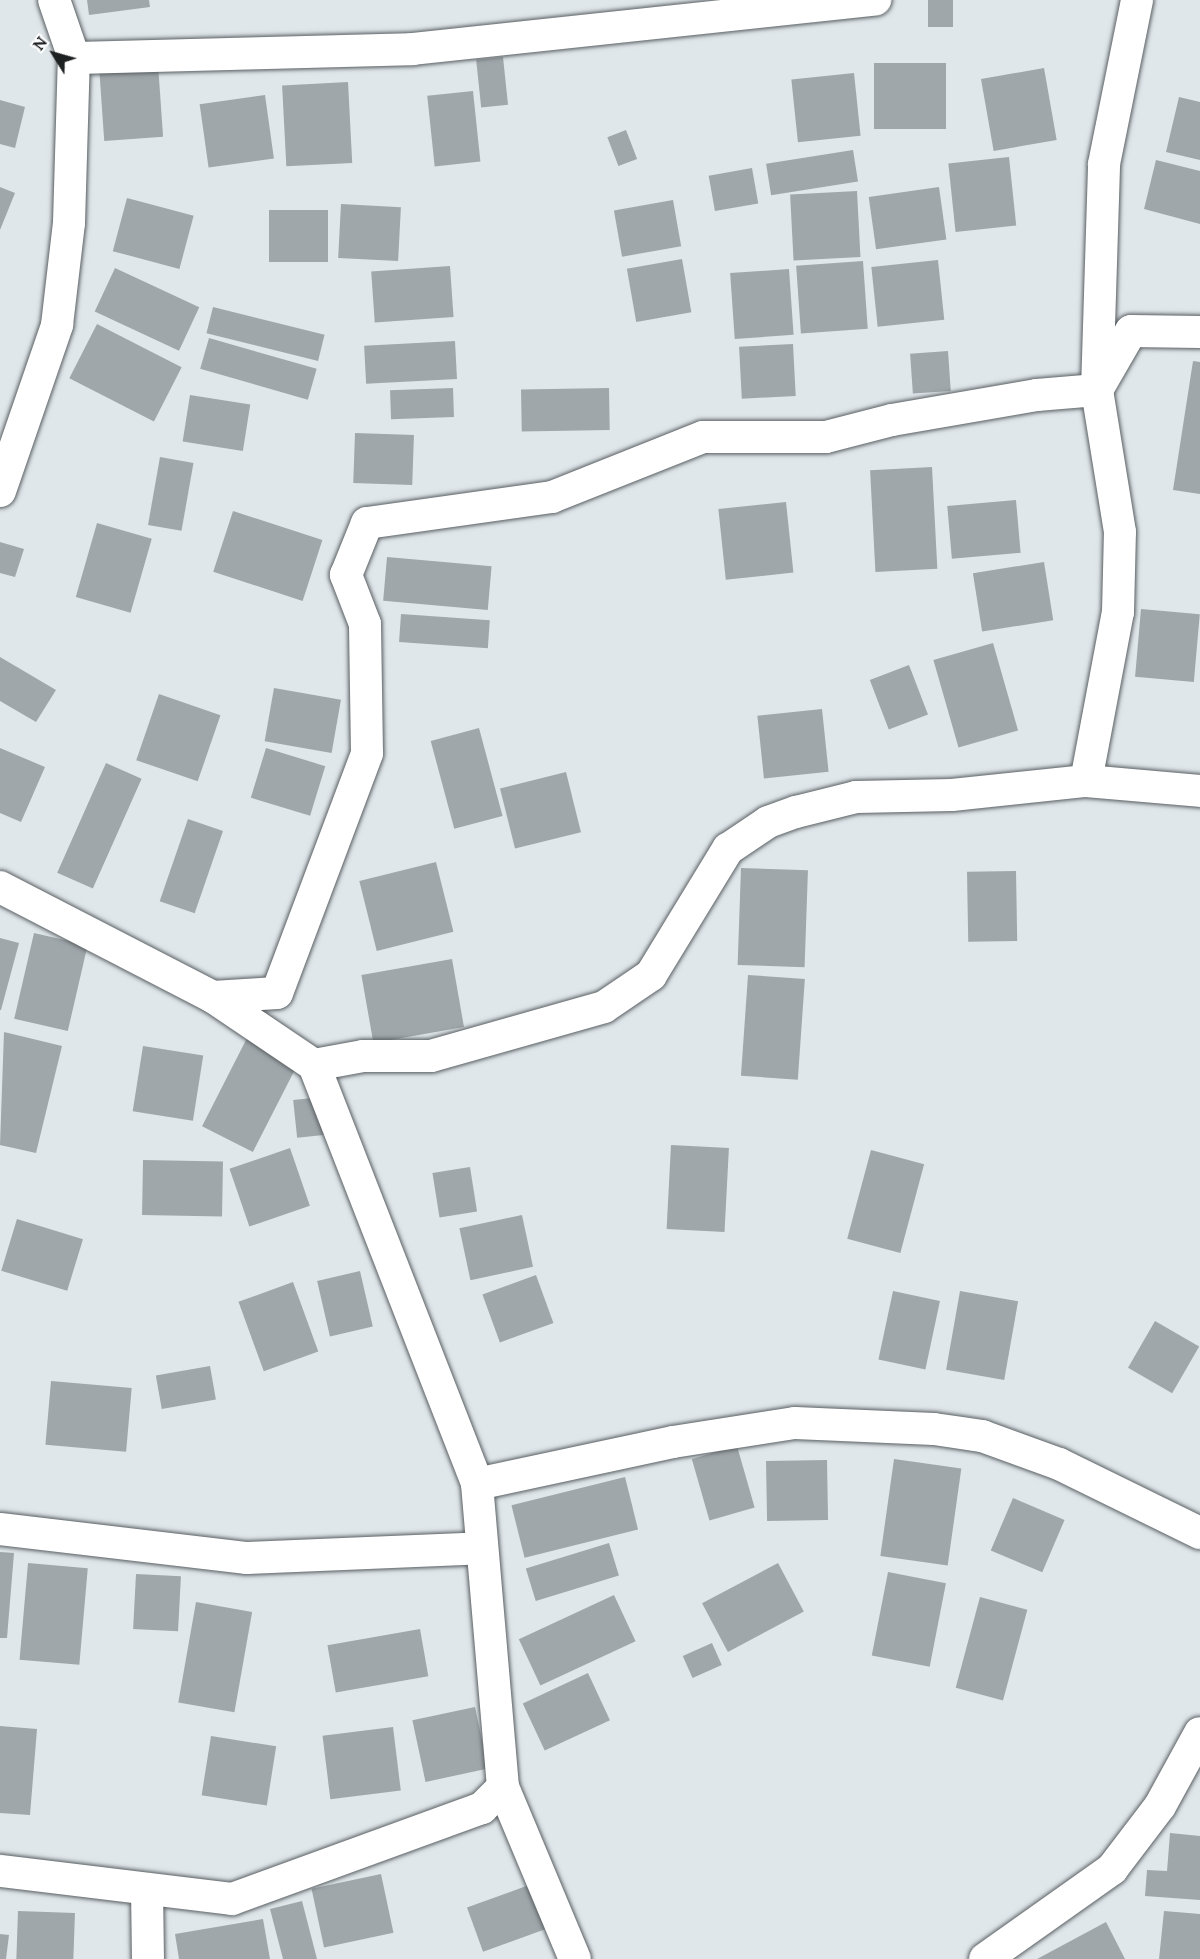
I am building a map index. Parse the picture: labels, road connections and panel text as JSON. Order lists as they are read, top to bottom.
{
  "north": "top left"
}
